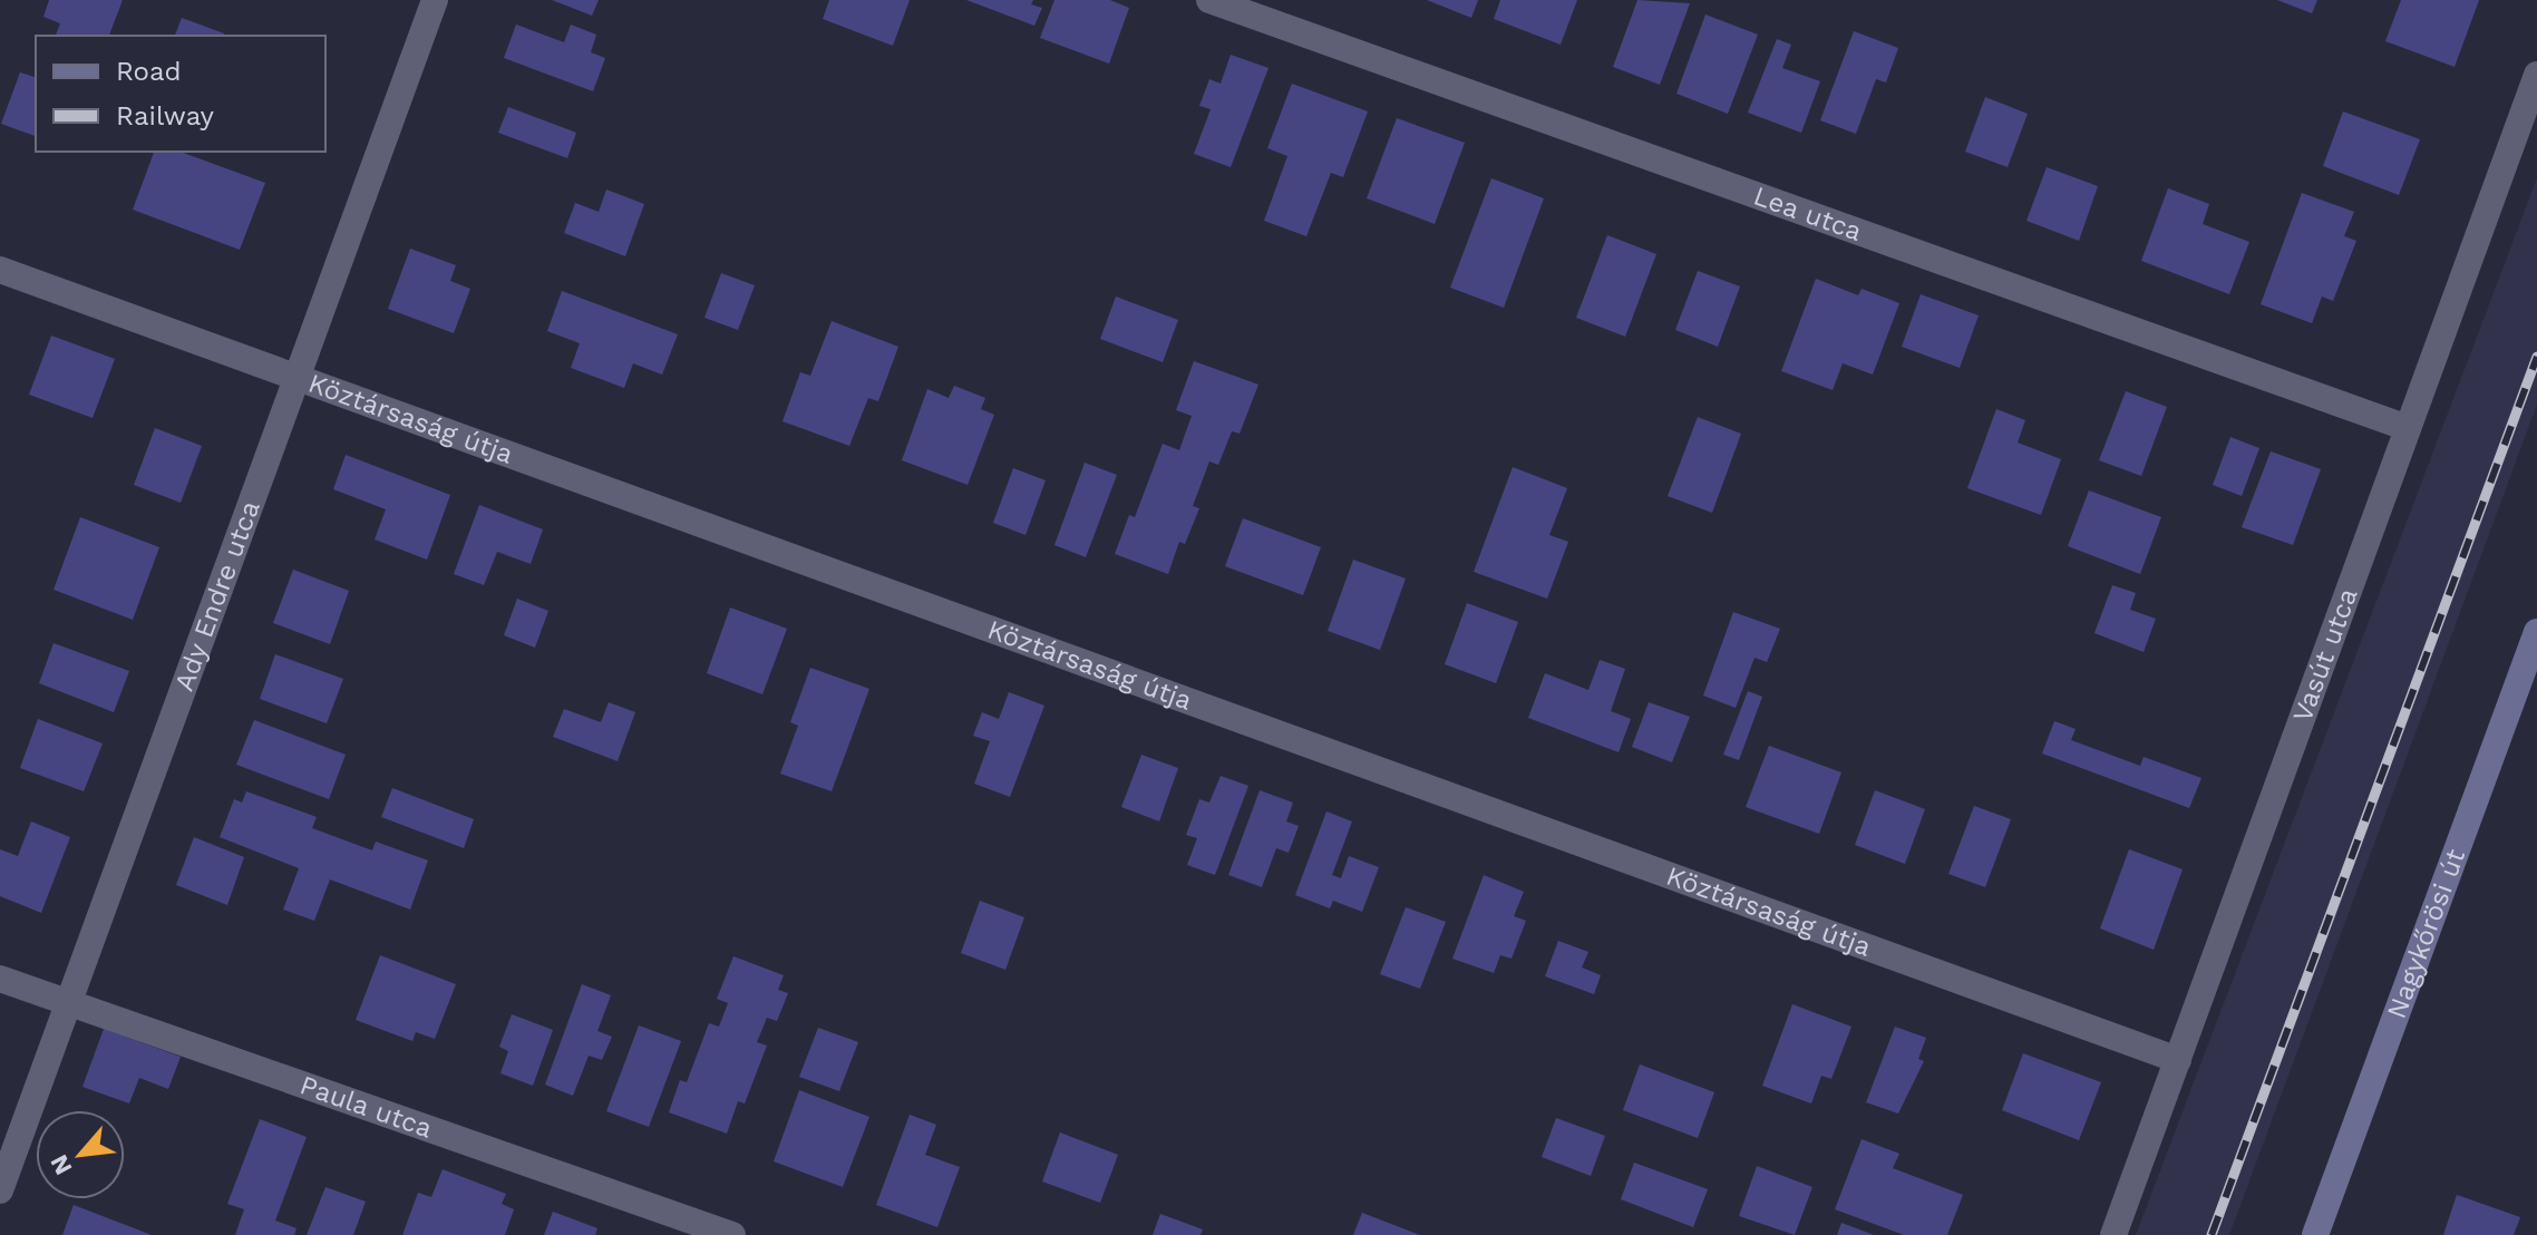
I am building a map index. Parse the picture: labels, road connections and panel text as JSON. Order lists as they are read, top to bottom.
{
  "streets": {
    "main road": ["Nagykőrösi út"],
    "street": [
      "Lea utca",
      "Köztársaság útja",
      "Ady Endre utca",
      "Vasút utca",
      "Paula utca"
    ]
  },
  "crossings": [
    ["Lea utca", "Vasút utca"],
    ["Köztársaság útja", "Ady Endre utca"],
    ["Köztársaság útja", "Vasút utca"],
    ["Ady Endre utca", "Paula utca"]
  ],
  "legend": ["Road", "Railway"],
  "north": "bottom left"
}
